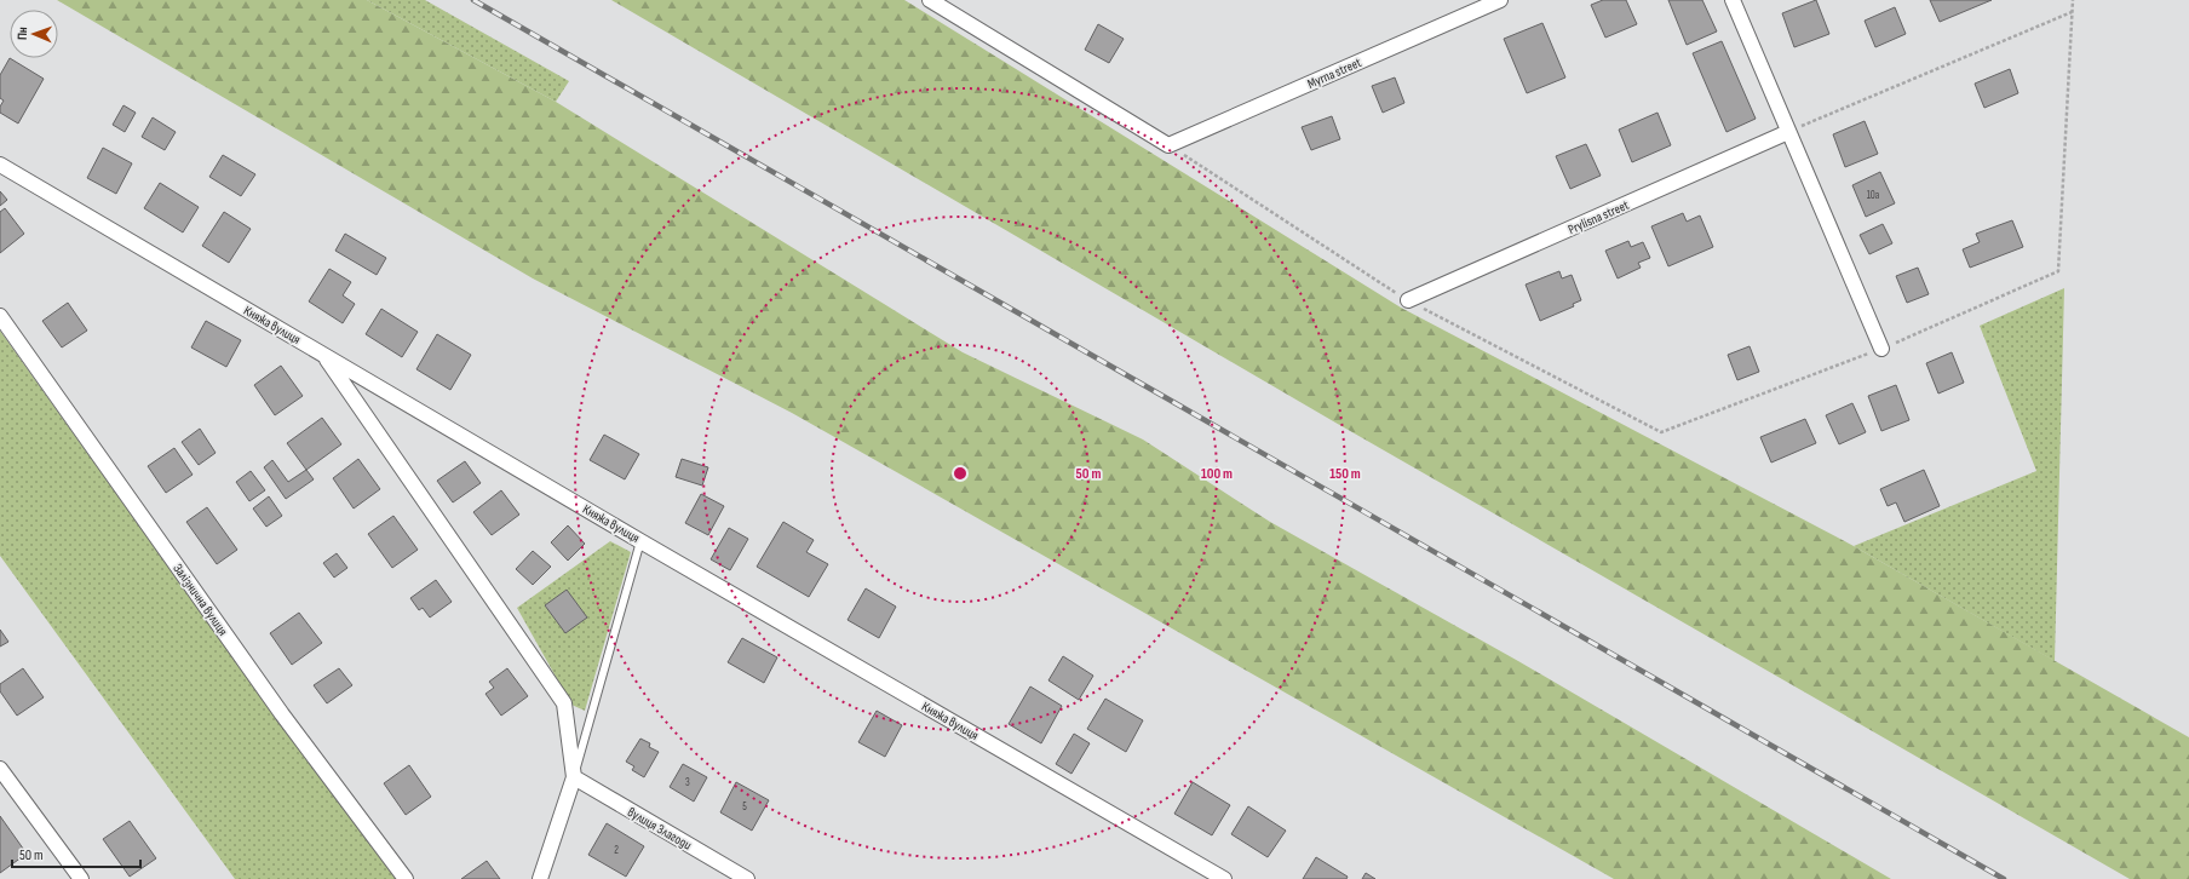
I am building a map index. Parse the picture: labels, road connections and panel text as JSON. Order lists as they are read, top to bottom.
{
  "streets": {
    "street": [
      "Myrna street",
      "Prylisna street",
      "Княжа вулиця",
      "Залізнична вулиця",
      "вулиця Злагоди"
    ]
  },
  "house_numbers": [
    "10а",
    "3",
    "5",
    "2"
  ],
  "scale_bar": "50 m",
  "north": "left",
  "rings": ["50 m", "100 m", "150 m"]
}
